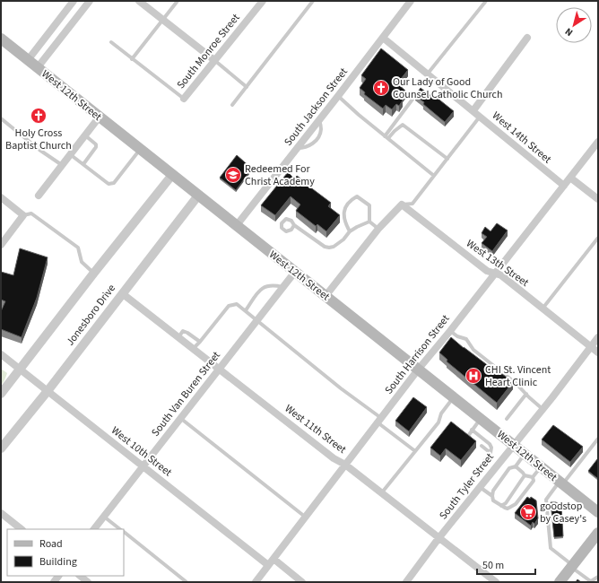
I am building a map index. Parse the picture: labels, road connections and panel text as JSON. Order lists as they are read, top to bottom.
{
  "streets": {
    "main road": ["West 12th Street"],
    "street": [
      "South Monroe Street",
      "South Jackson Street",
      "West 14th Street",
      "West 13th Street",
      "Jonesboro Drive",
      "South Harrison Street",
      "South Van Buren Street",
      "West 11th Street",
      "West 10th Street",
      "South Tyler Street"
    ]
  },
  "crossings": [
    ["West 12th Street", "South Jackson Street"],
    ["West 12th Street", "Jonesboro Drive"],
    ["West 12th Street", "South Harrison Street"],
    ["West 12th Street", "South Van Buren Street"],
    ["West 12th Street", "South Tyler Street"],
    ["South Jackson Street", "West 14th Street"],
    ["West 14th Street", "South Harrison Street"],
    ["West 13th Street", "South Harrison Street"],
    ["West 13th Street", "South Tyler Street"],
    ["Jonesboro Drive", "West 11th Street"],
    ["Jonesboro Drive", "West 10th Street"],
    ["South Harrison Street", "West 11th Street"],
    ["South Harrison Street", "West 10th Street"],
    ["South Van Buren Street", "West 11th Street"],
    ["South Van Buren Street", "West 10th Street"],
    ["West 11th Street", "South Tyler Street"]
  ],
  "places": {
    "church": ["Our Lady of Good Counsel Catholic Church", "Holy Cross Baptist Church"],
    "school or university": ["Redeemed For Christ Academy"],
    "hospital": ["CHI St. Vincent Heart Clinic"],
    "supermarket": ["goodstop by Casey's"]
  },
  "legend": ["Road", "Building"],
  "scale_bar": "50 m",
  "north": "bottom left"
}
